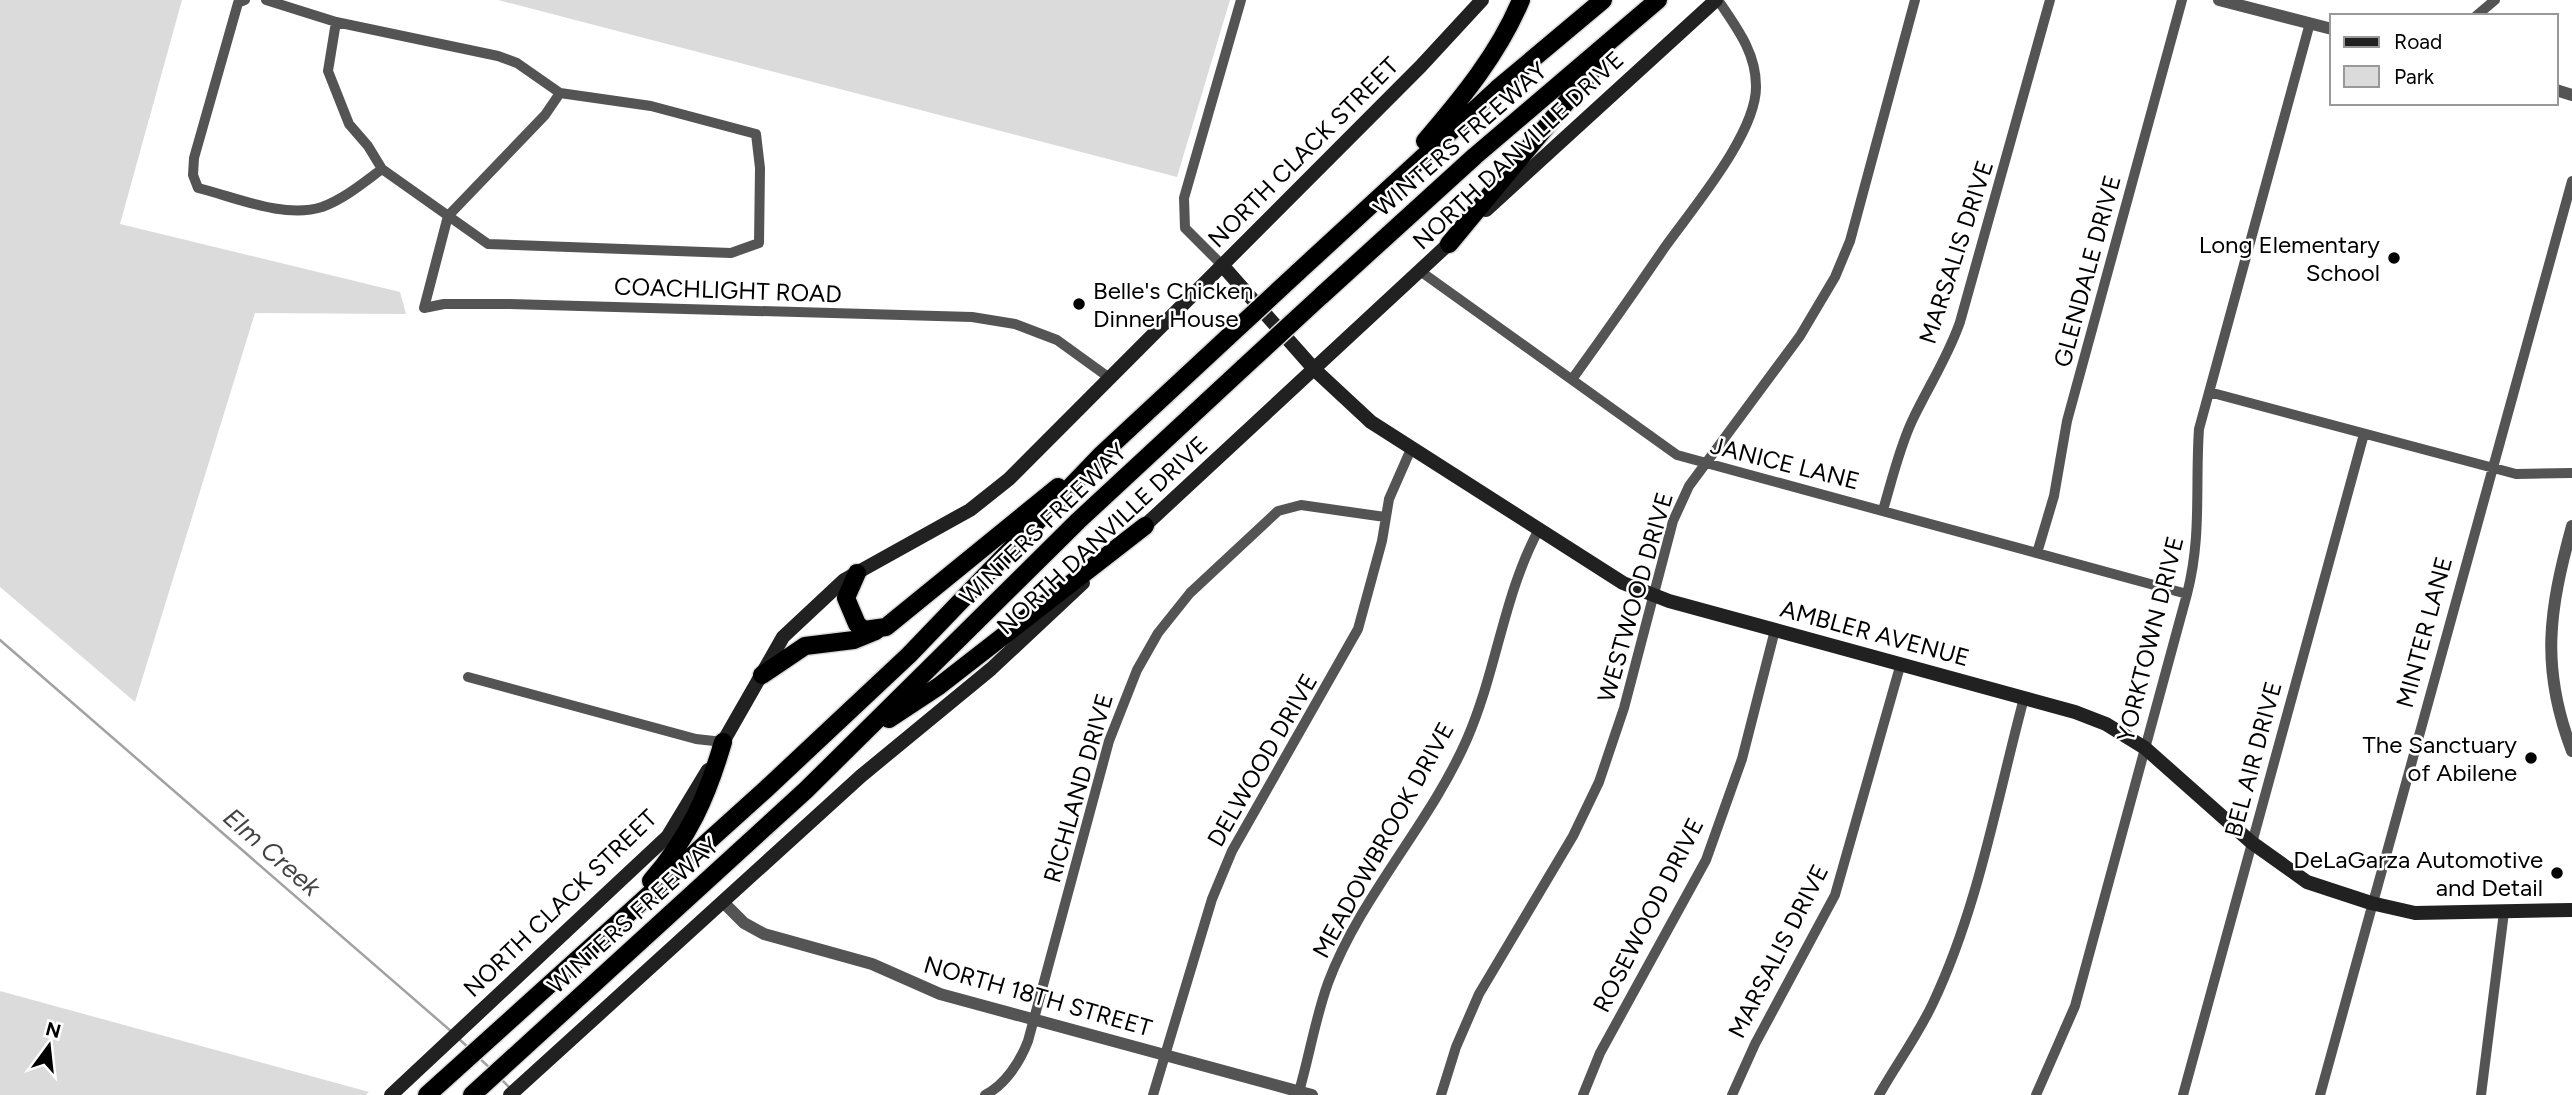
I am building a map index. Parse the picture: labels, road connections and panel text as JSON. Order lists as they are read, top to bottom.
{
  "streets": {
    "highway": ["WINTERS FREEWAY"],
    "main road": ["NORTH DANVILLE DRIVE", "NORTH CLACK STREET", "AMBLER AVENUE"],
    "street": [
      "MARSALIS DRIVE",
      "GLENDALE DRIVE",
      "COACHLIGHT ROAD",
      "JANICE LANE",
      "WESTWOOD DRIVE",
      "MINTER LANE",
      "YORKTOWN DRIVE",
      "BEL AIR DRIVE",
      "DELWOOD DRIVE",
      "RICHLAND DRIVE",
      "MEADOWBROOK DRIVE",
      "ROSEWOOD DRIVE",
      "NORTH 18TH STREET"
    ]
  },
  "crossings": [
    ["NORTH DANVILLE DRIVE", "JANICE LANE"],
    ["NORTH DANVILLE DRIVE", "AMBLER AVENUE"],
    ["NORTH DANVILLE DRIVE", "NORTH 18TH STREET"],
    ["NORTH CLACK STREET", "COACHLIGHT ROAD"],
    ["NORTH CLACK STREET", "AMBLER AVENUE"],
    ["MARSALIS DRIVE", "JANICE LANE"],
    ["MARSALIS DRIVE", "AMBLER AVENUE"],
    ["GLENDALE DRIVE", "JANICE LANE"],
    ["JANICE LANE", "WESTWOOD DRIVE"],
    ["JANICE LANE", "YORKTOWN DRIVE"],
    ["WESTWOOD DRIVE", "AMBLER AVENUE"],
    ["MINTER LANE", "AMBLER AVENUE"],
    ["AMBLER AVENUE", "YORKTOWN DRIVE"],
    ["AMBLER AVENUE", "BEL AIR DRIVE"],
    ["AMBLER AVENUE", "DELWOOD DRIVE"],
    ["AMBLER AVENUE", "MEADOWBROOK DRIVE"],
    ["AMBLER AVENUE", "ROSEWOOD DRIVE"],
    ["DELWOOD DRIVE", "RICHLAND DRIVE"],
    ["DELWOOD DRIVE", "NORTH 18TH STREET"],
    ["RICHLAND DRIVE", "NORTH 18TH STREET"],
    ["MEADOWBROOK DRIVE", "NORTH 18TH STREET"]
  ],
  "water": ["Elm Creek"],
  "places": [
    "Long Elementary School",
    "Belle's Chicken Dinner House",
    "The Sanctuary of Abilene",
    "DeLaGarza Automotive and Detail"
  ],
  "legend": ["Road", "Park"],
  "north": "top"
}
